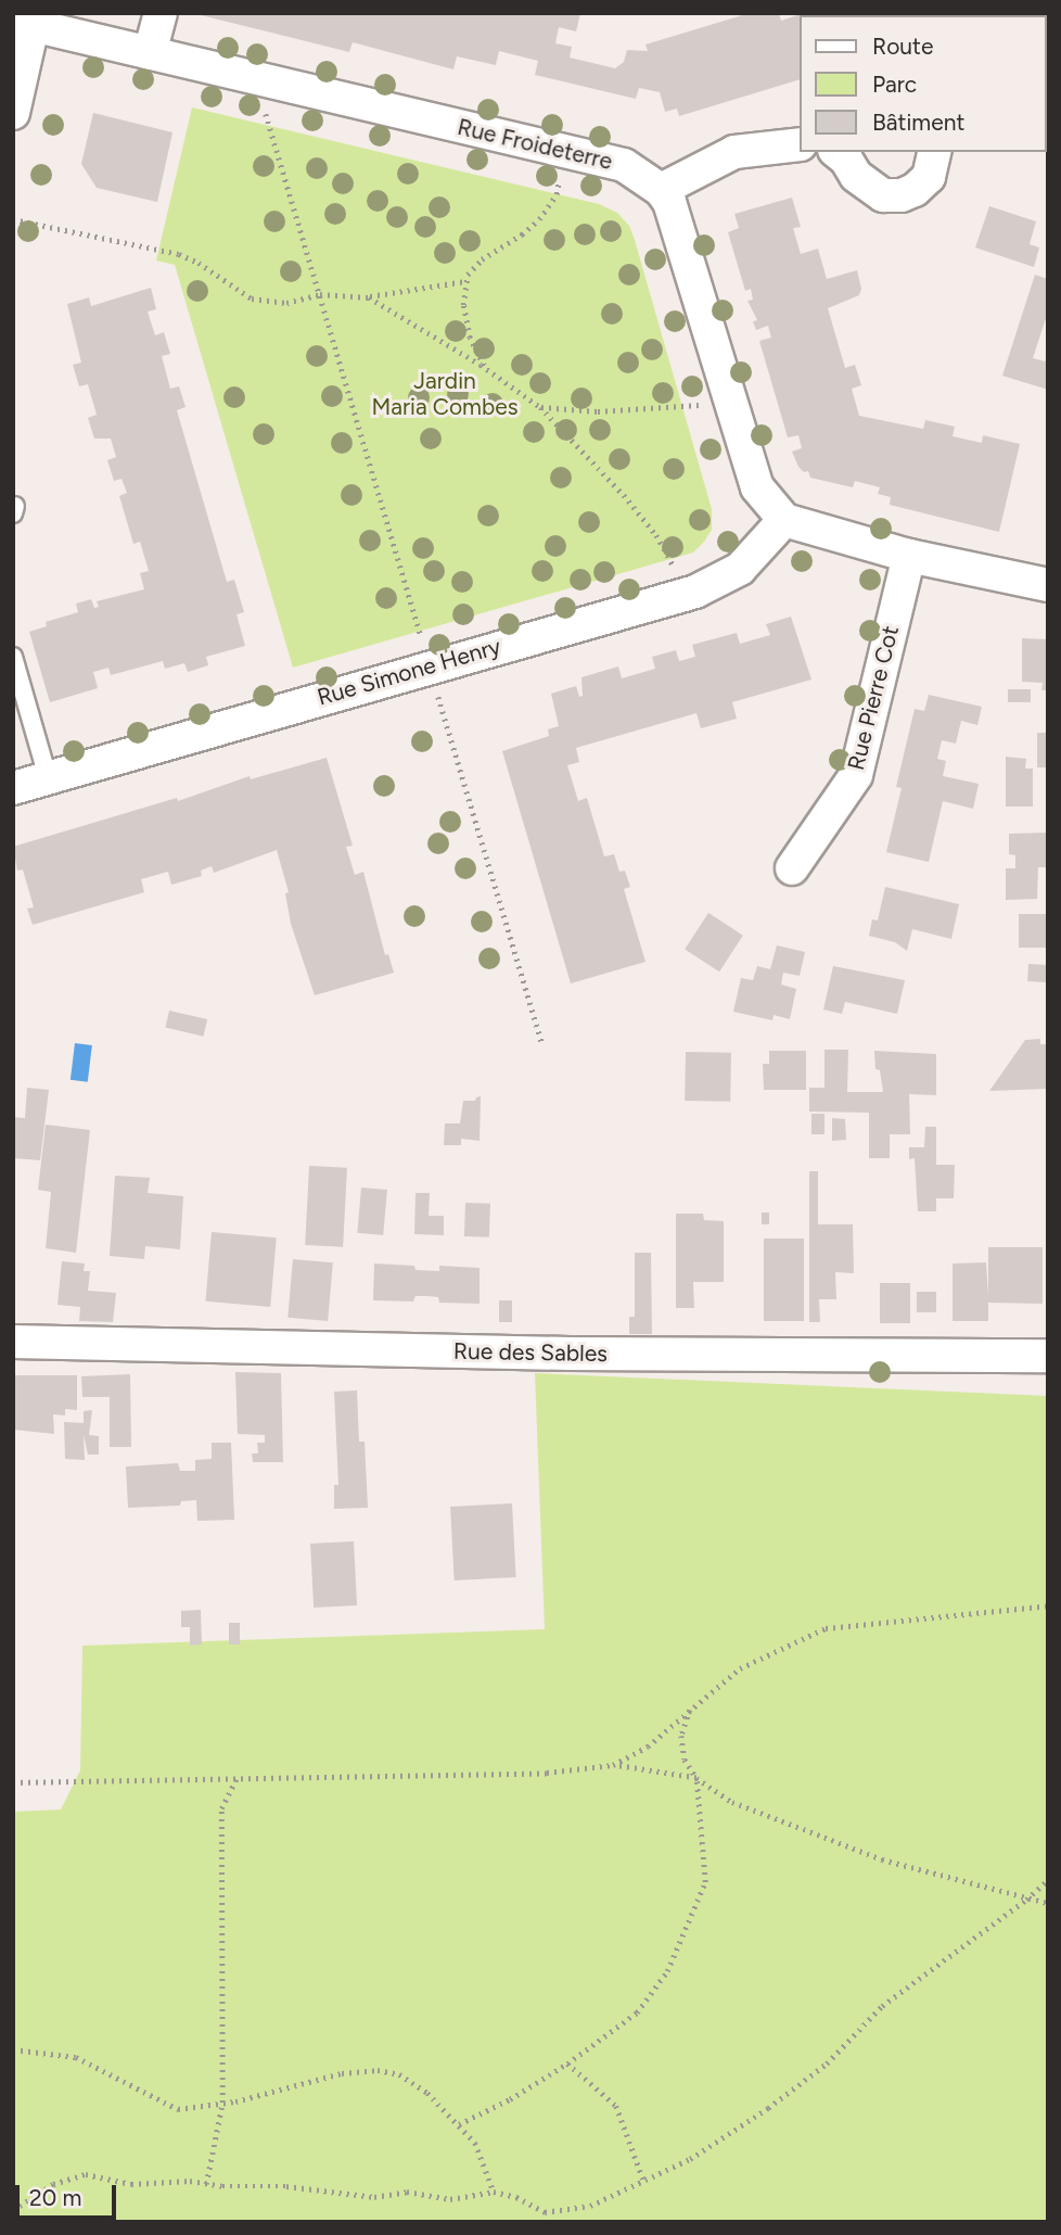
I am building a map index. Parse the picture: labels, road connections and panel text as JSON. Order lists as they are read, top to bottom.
{
  "streets": {
    "street": [
      "Rue Froideterre",
      "Rue Simone Henry",
      "Rue Pierre Cot",
      "Rue des Sables"
    ]
  },
  "crossings": [
    ["Rue Froideterre", "Rue Simone Henry"]
  ],
  "parks": ["Jardin Maria Combes"],
  "legend": ["Route", "Parc", "Bâtiment"],
  "scale_bar": "20 m"
}
